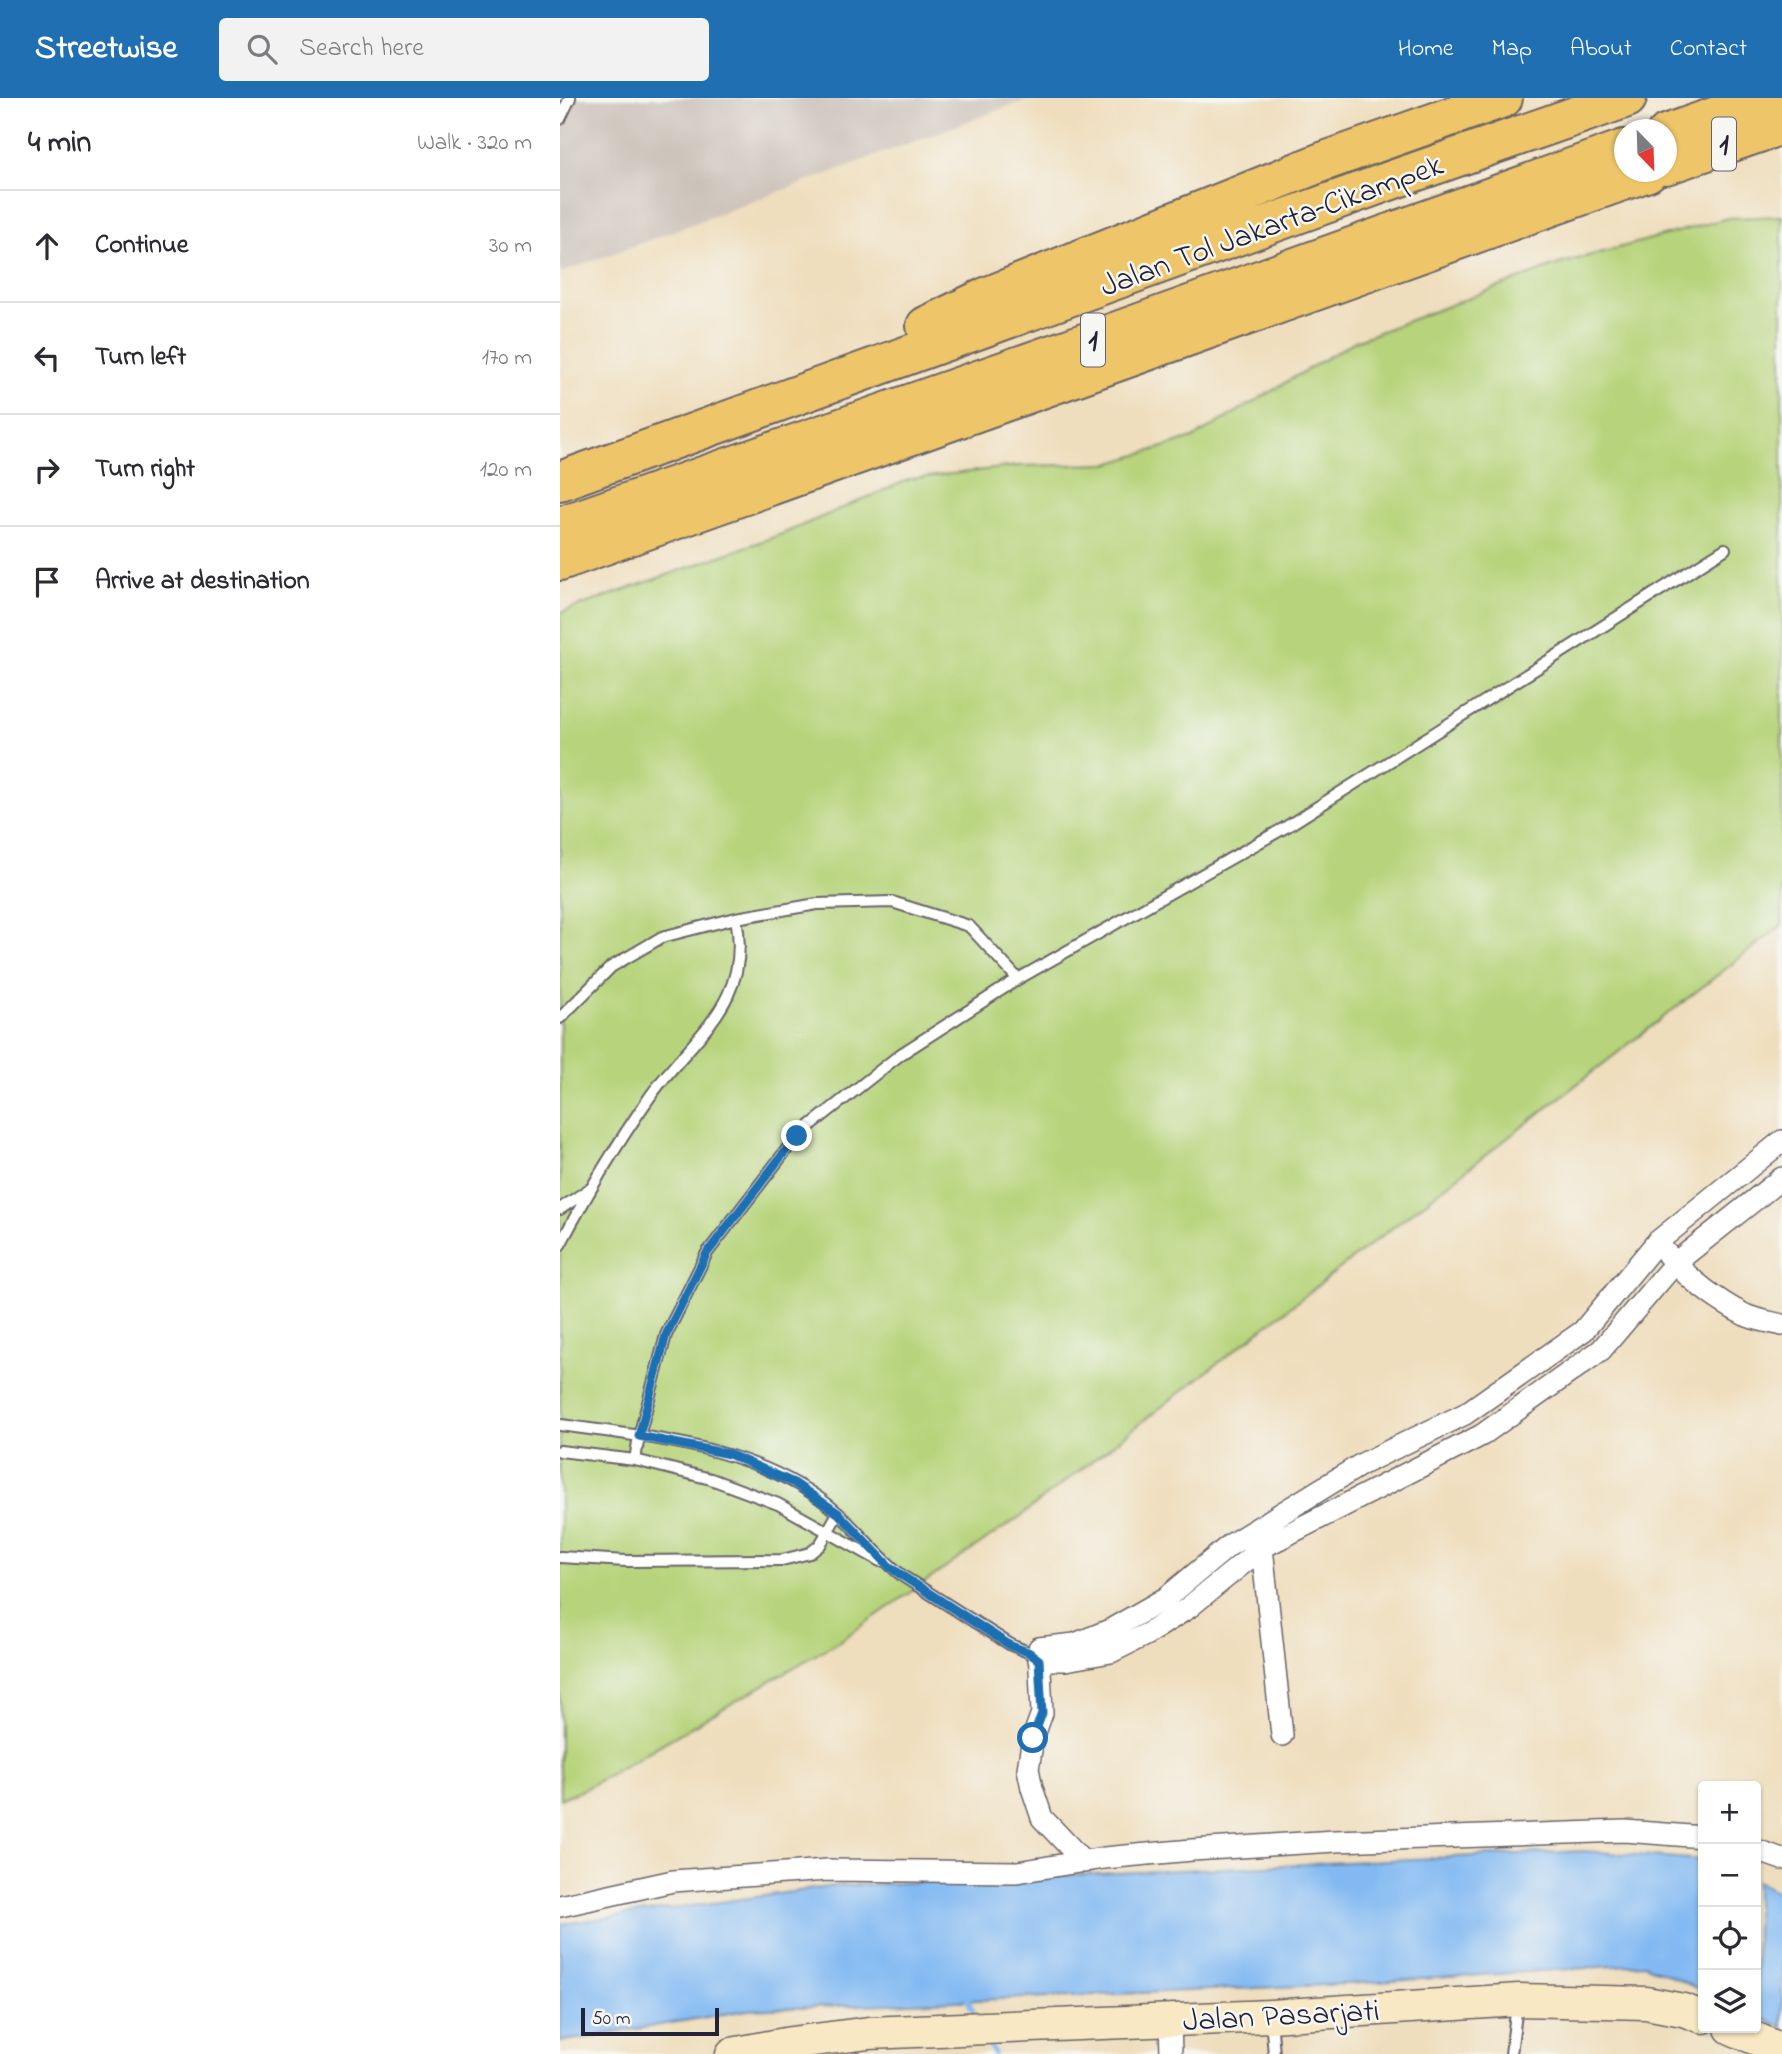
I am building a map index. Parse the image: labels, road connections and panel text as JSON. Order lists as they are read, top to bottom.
{
  "streets": {
    "highway": ["1", "Jalan Tol Jakarta–Cikampek"],
    "main road": ["Jalan Pasarjati"]
  },
  "crossings": [
    ["1", "Jalan Tol Jakarta–Cikampek"]
  ],
  "scale_bar": "50 m",
  "north": "bottom right",
  "page": {
    "header": "Streetwise",
    "search": "Search here",
    "nav": [
      "Home",
      "Map",
      "About",
      "Contact"
    ],
    "heading": ["4 min", "Walk · 320 m"],
    "list": [
      ["Continue", "30 m"],
      ["Turn left", "170 m"],
      ["Turn right", "120 m"],
      "Arrive at destination"
    ],
    "map_buttons": ["+", "−"],
    "scale": "50 m"
  }
}
